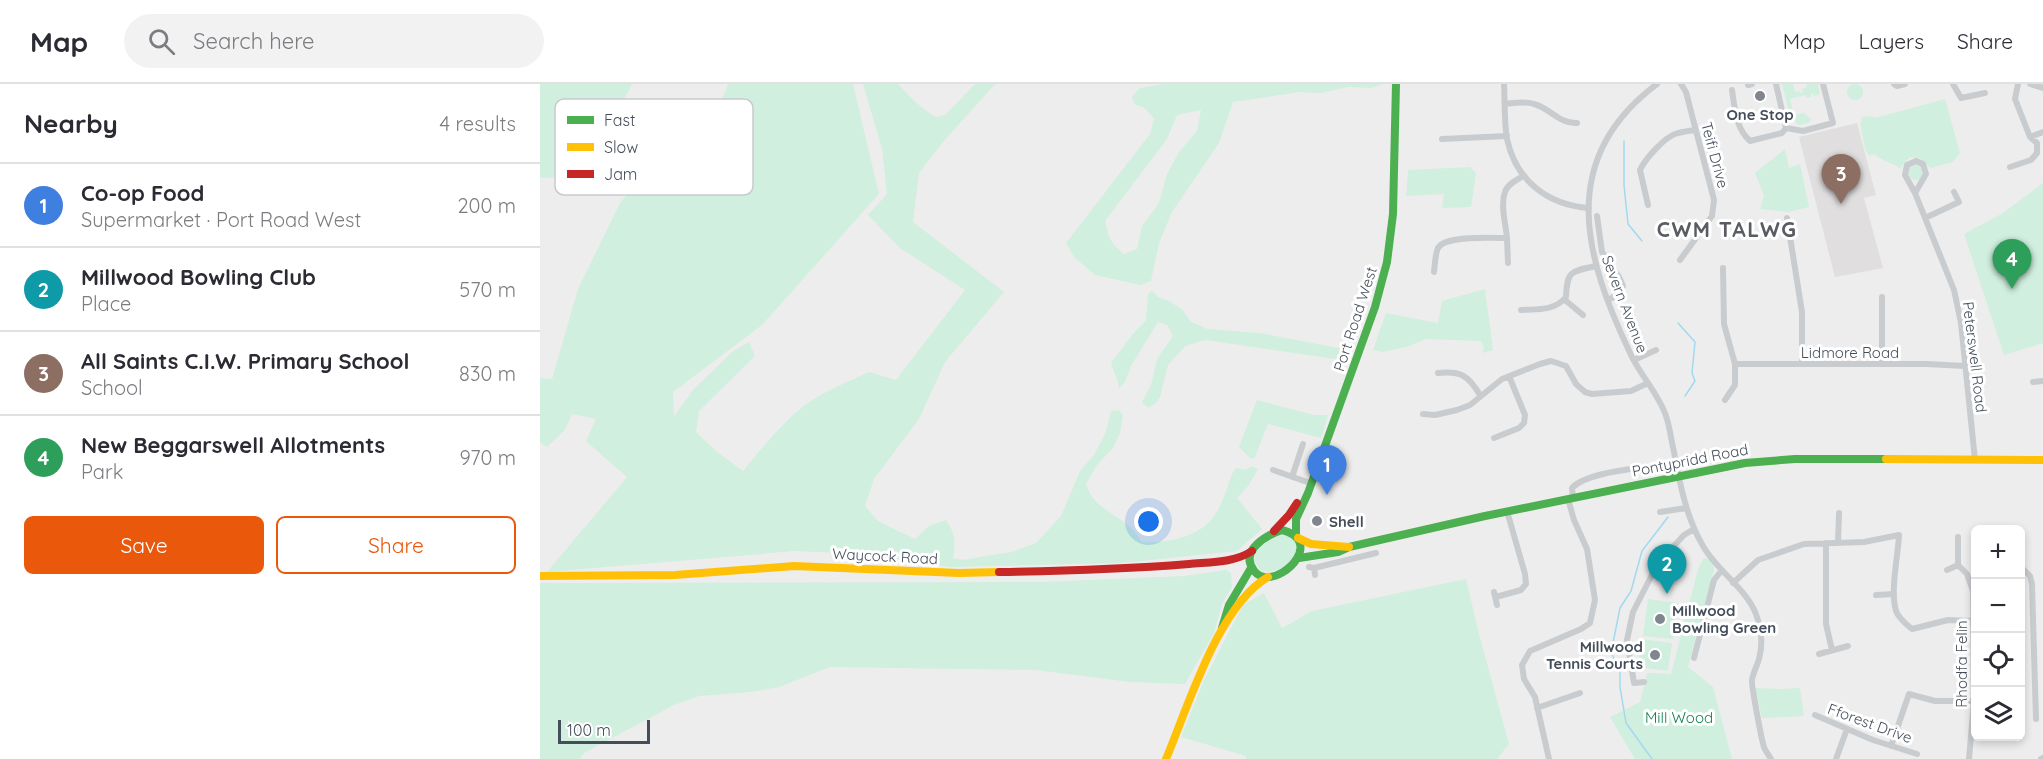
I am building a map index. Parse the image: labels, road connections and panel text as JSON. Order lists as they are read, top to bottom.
{
  "streets": {
    "main road": ["Port Road West", "Pontypridd Road", "Waycock Road"],
    "street": [
      "Teifi Drive",
      "Severn Avenue",
      "Lidmore Road",
      "Peterswell Road",
      "Rhodfa Felin",
      "Fforest Drive"
    ]
  },
  "crossings": [
    ["Severn Avenue", "Pontypridd Road"],
    ["Port Road West", "Pontypridd Road"],
    ["Port Road West", "Waycock Road"],
    ["Lidmore Road", "Peterswell Road"],
    ["Peterswell Road", "Pontypridd Road"],
    ["Pontypridd Road", "Waycock Road"]
  ],
  "districts": ["CWM TALWG"],
  "parks": ["Mill Wood"],
  "places": [
    "One Stop",
    "Shell",
    "Millwood Bowling Green",
    "Millwood Tennis Courts"
  ],
  "legend": ["Fast", "Slow", "Jam"],
  "scale_bar": "100 m",
  "page": {
    "header": "Map",
    "search": "Search here",
    "nav": ["Map", "Layers", "Share"],
    "heading": ["Nearby", "4 results"],
    "pins": [
      "3",
      "4",
      "1",
      "2"
    ],
    "list": [
      {
        "mark": "1",
        "name": "Co-op Food",
        "note": "Supermarket · Port Road West",
        "value": "200 m"
      },
      {
        "mark": "2",
        "name": "Millwood Bowling Club",
        "note": "Place",
        "value": "570 m"
      },
      {
        "mark": "3",
        "name": "All Saints C.I.W. Primary School",
        "note": "School",
        "value": "830 m"
      },
      {
        "mark": "4",
        "name": "New Beggarswell Allotments",
        "note": "Park",
        "value": "970 m"
      }
    ],
    "buttons": ["Save", "Share"],
    "map_buttons": ["+", "−"],
    "scale": "100 m"
  }
}
